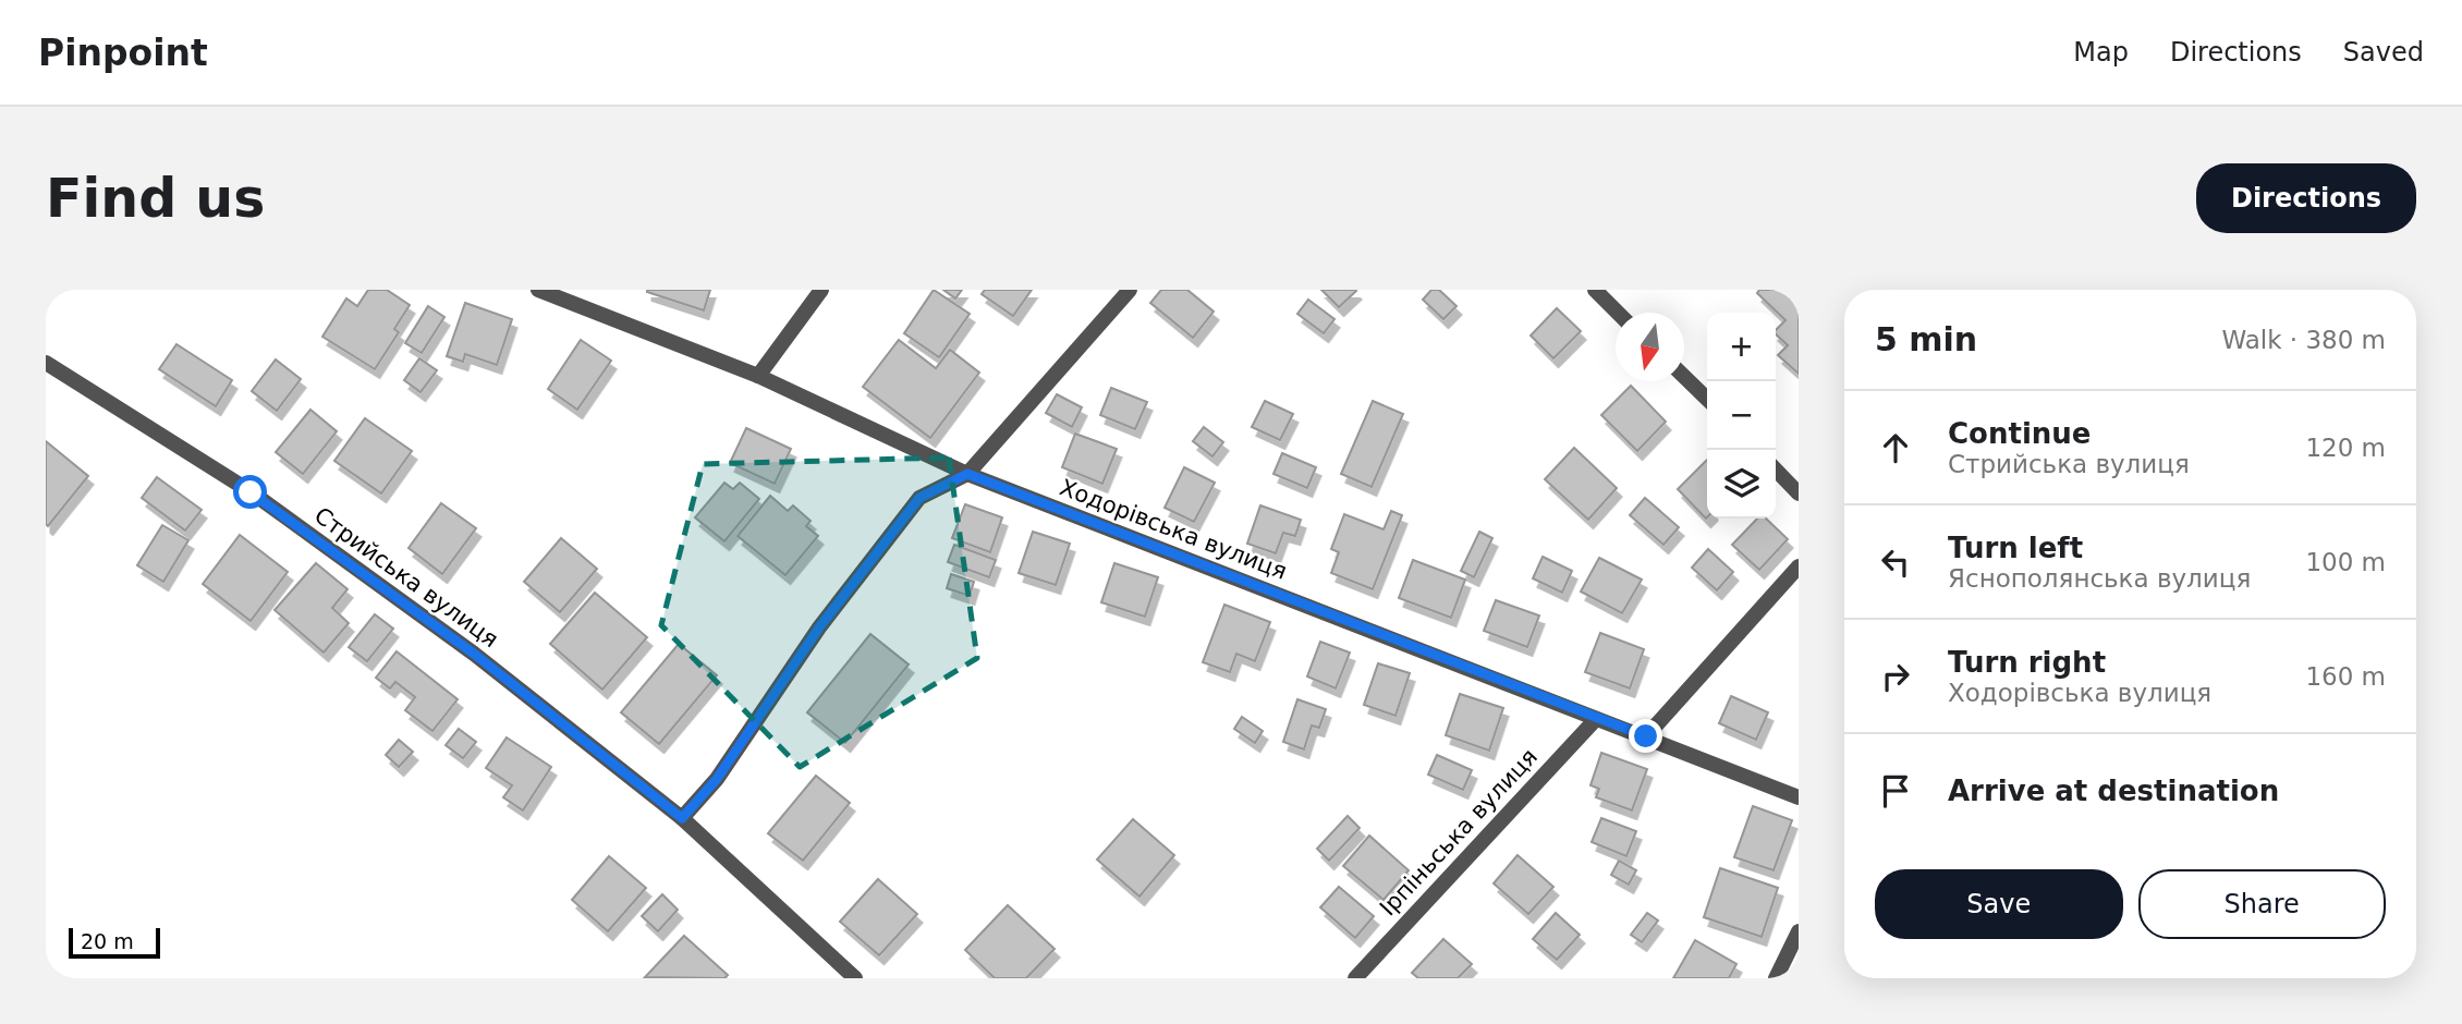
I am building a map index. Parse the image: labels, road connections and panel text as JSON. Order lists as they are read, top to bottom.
{
  "streets": {
    "street": ["Ходорівська вулиця", "Стрийська вулиця", "Ірпіньська вулиця"]
  },
  "crossings": [
    ["Ходорівська вулиця", "Ірпіньська вулиця"]
  ],
  "scale_bar": "20 m",
  "north": "bottom",
  "page": {
    "header": "Pinpoint",
    "nav": ["Map", "Directions", "Saved"],
    "buttons": [
      "Directions",
      ["Save", "Share"]
    ],
    "title": "Find us",
    "heading": ["5 min", "Walk · 380 m"],
    "map_buttons": ["+", "−"],
    "list": [
      ["Continue", "Стрийська вулиця", "120 m"],
      ["Turn left", "Яснополянська вулиця", "100 m"],
      ["Turn right", "Ходорівська вулиця", "160 m"],
      "Arrive at destination"
    ],
    "scale": "20 m"
  }
}
